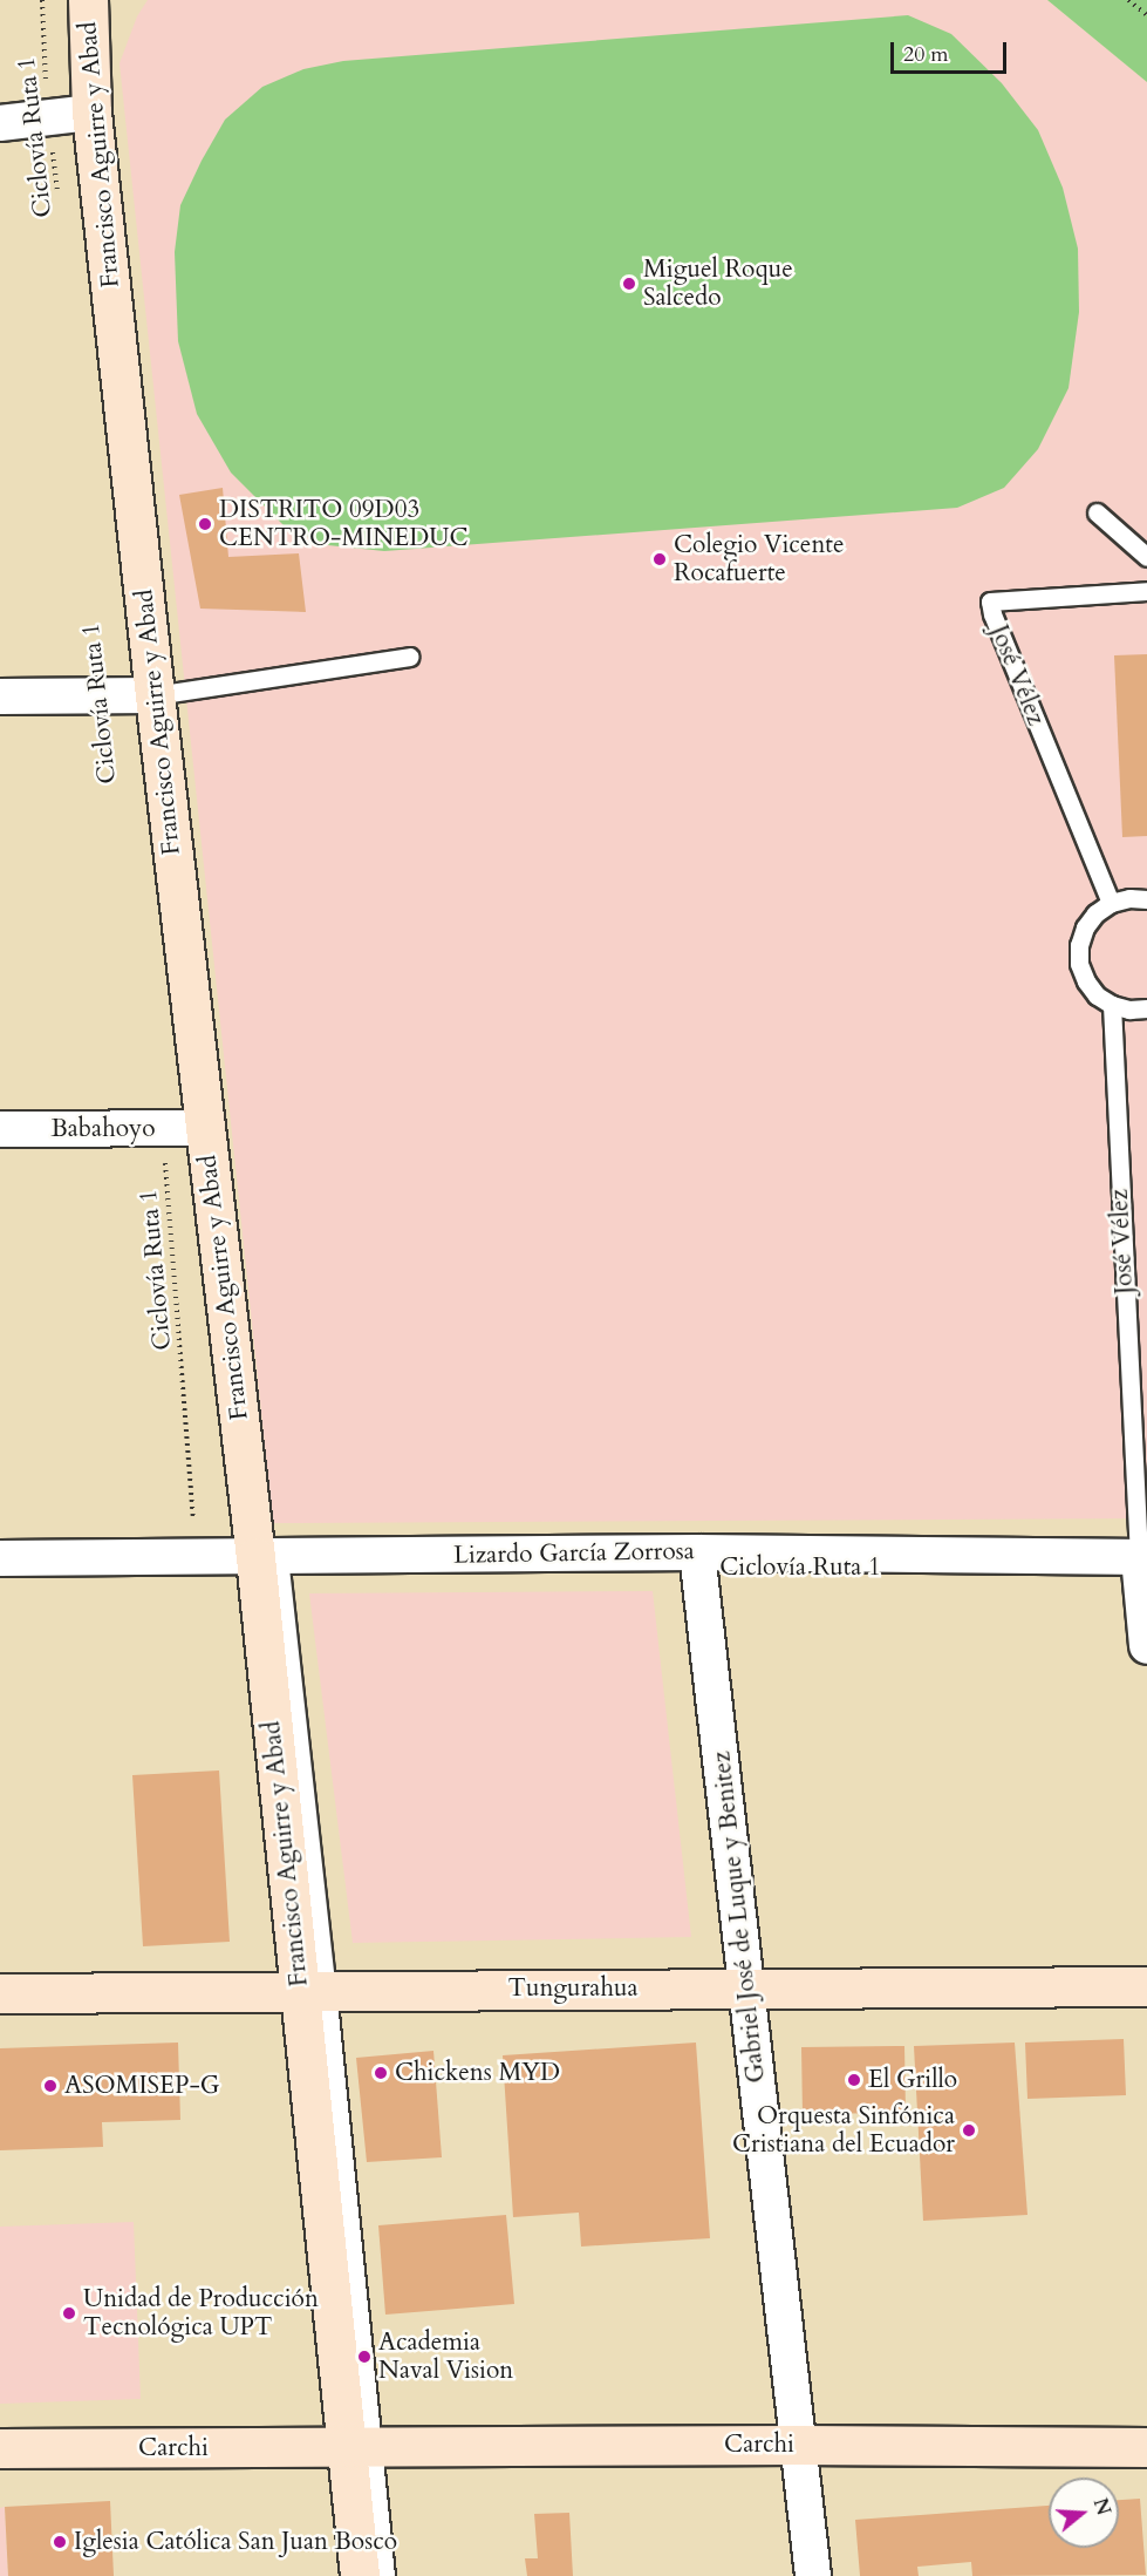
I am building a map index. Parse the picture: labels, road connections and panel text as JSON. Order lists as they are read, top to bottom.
{
  "streets": {
    "main road": ["Francisco Aguirre y Abad", "Tungurahua", "Carchi"],
    "street": [
      "José Vélez",
      "Babahoyo",
      "Lizardo García Zorrosa",
      "Gabriel José de Luque y Benitez"
    ],
    "path": ["Ciclovía Ruta 1"]
  },
  "crossings": [
    ["Ciclovía Ruta 1", "Babahoyo"],
    ["Ciclovía Ruta 1", "Lizardo García Zorrosa"],
    ["Francisco Aguirre y Abad", "Babahoyo"],
    ["Francisco Aguirre y Abad", "Lizardo García Zorrosa"],
    ["Francisco Aguirre y Abad", "Tungurahua"],
    ["Francisco Aguirre y Abad", "Carchi"],
    ["José Vélez", "Lizardo García Zorrosa"],
    ["Lizardo García Zorrosa", "Gabriel José de Luque y Benitez"],
    ["Gabriel José de Luque y Benitez", "Tungurahua"],
    ["Gabriel José de Luque y Benitez", "Carchi"]
  ],
  "places": [
    "Miguel Roque Salcedo",
    "DISTRITO 09D03 CENTRO-MINEDUC",
    "Colegio Vicente Rocafuerte",
    "Chickens MYD",
    "El Grillo",
    "ASOMISEP-G",
    "Orquesta Sinfónica Cristiana del Ecuador",
    "Unidad de Producción Tecnológica UPT",
    "Academia Naval Vision",
    "Iglesia Católica San Juan Bosco"
  ],
  "scale_bar": "20 m",
  "north": "right"
}
